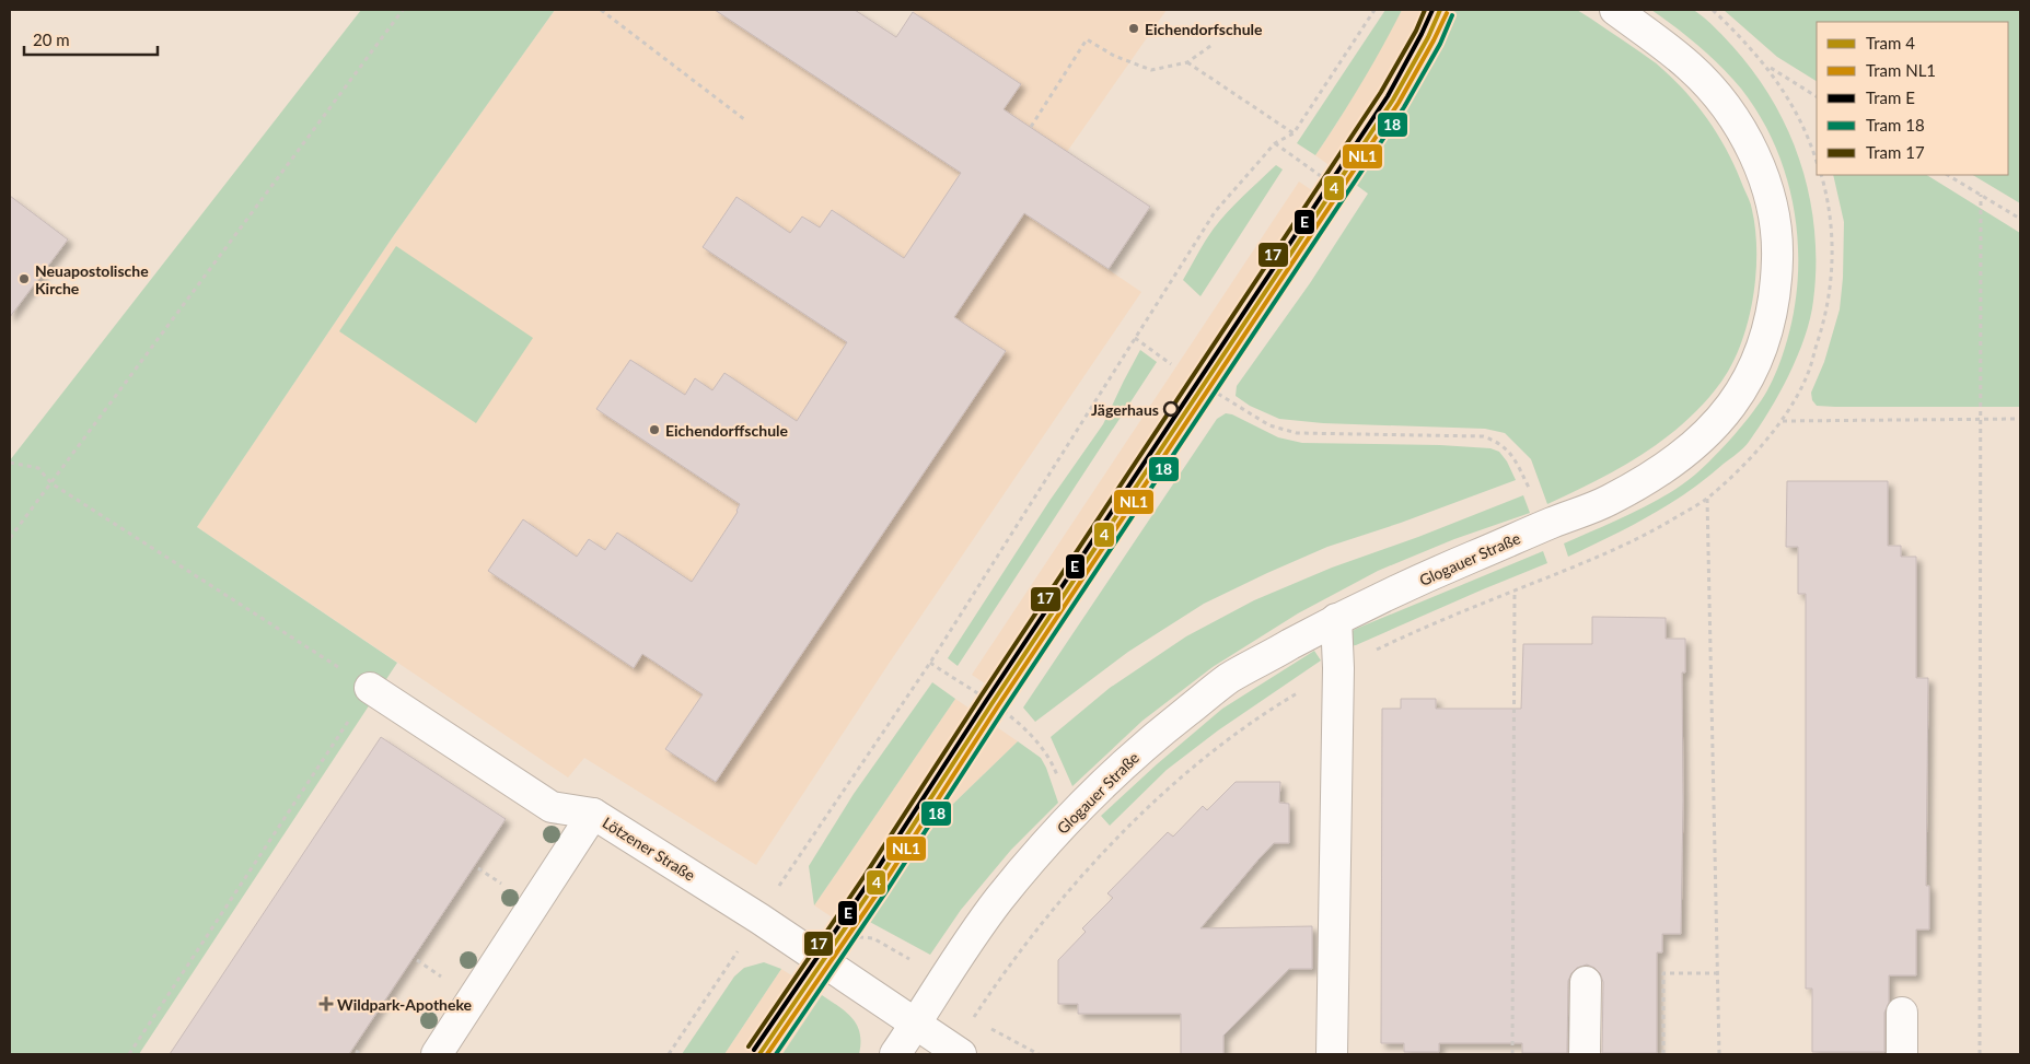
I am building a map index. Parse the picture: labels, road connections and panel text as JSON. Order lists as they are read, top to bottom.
{
  "streets": {
    "street": ["Glogauer Straße", "Lötzener Straße"]
  },
  "crossings": [
    ["Glogauer Straße", "Lötzener Straße"]
  ],
  "places": {
    "other": [
      "Eichendorfschule",
      "Neuapostolische Kirche",
      "Jägerhaus",
      "Eichendorffschule"
    ],
    "health": ["Wildpark-Apotheke"]
  },
  "lines": [
    "tram line 4",
    "tram line E",
    "tram line 17",
    "tram line NL1",
    "tram line 18"
  ],
  "legend": [
    "Tram 4",
    "Tram NL1",
    "Tram E",
    "Tram 18",
    "Tram 17"
  ],
  "scale_bar": "20 m"
}
